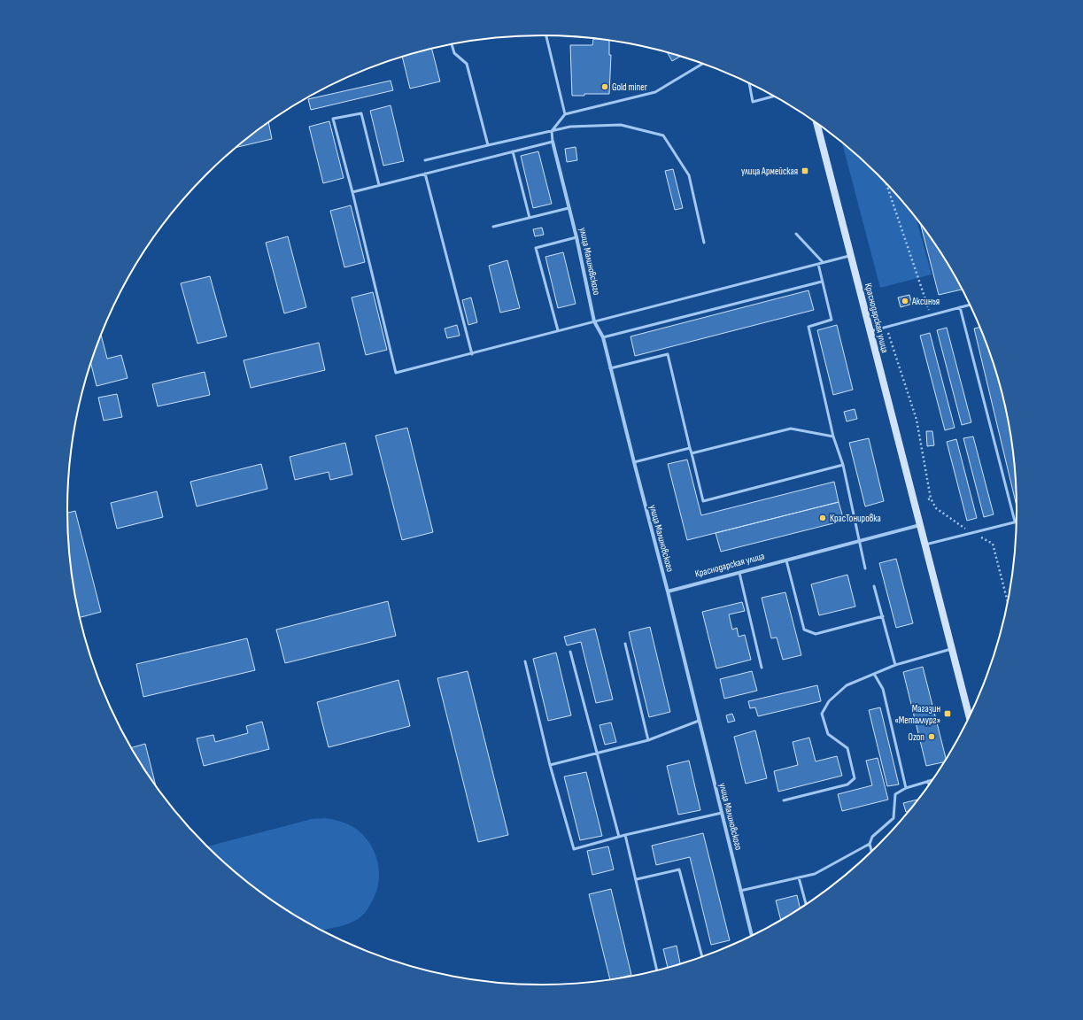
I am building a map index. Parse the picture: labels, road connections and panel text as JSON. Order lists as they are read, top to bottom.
{
  "streets": {
    "main road": ["Краснодарская улица"],
    "street": ["улица Малиновского"]
  },
  "crossings": [
    ["улица Малиновского", "Краснодарская улица"]
  ],
  "places": {
    "other": [
      "Gold miner",
      "Аксинья",
      "КрасТонировка",
      "Ozon"
    ],
    "transit": ["улица Армейская", "Магазин «Металлург»"]
  }
}
